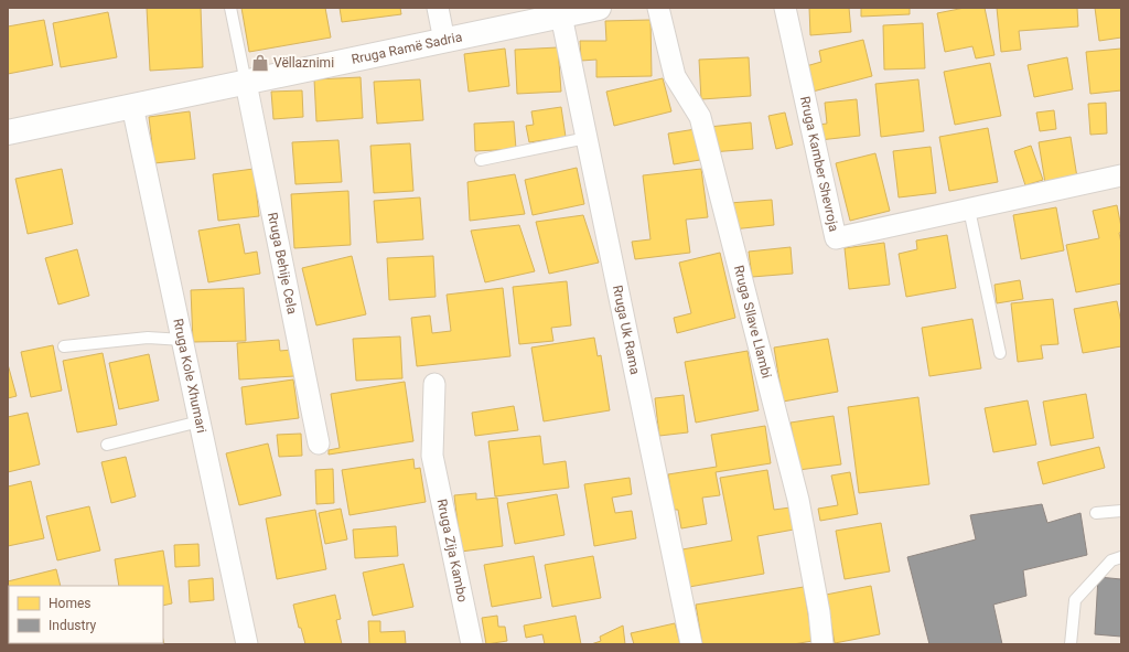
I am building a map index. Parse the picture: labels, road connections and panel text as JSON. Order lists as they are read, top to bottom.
{
  "streets": {
    "street": [
      "Rruga Ramë Sadria",
      "Rruga Kamber Shevroja",
      "Rruga Behije Cela",
      "Rruga Sllave Llambi",
      "Rruga Uk Rama",
      "Rruga Kole Xhumari",
      "Rruga Zija Kambo"
    ]
  },
  "crossings": [
    ["Rruga Ramë Sadria", "Rruga Behije Cela"],
    ["Rruga Ramë Sadria", "Rruga Uk Rama"],
    ["Rruga Ramë Sadria", "Rruga Kole Xhumari"]
  ],
  "places": {
    "shop": ["Vëllaznimi"]
  },
  "legend": ["Homes", "Industry"]
}
